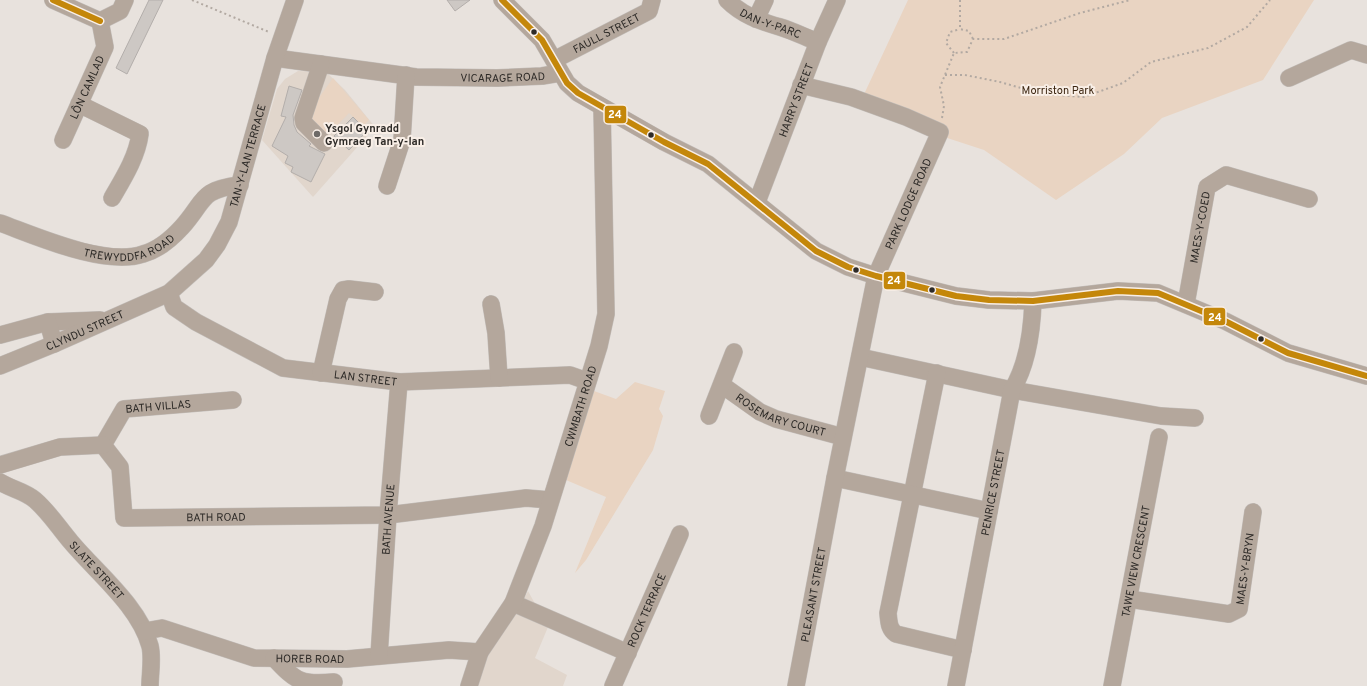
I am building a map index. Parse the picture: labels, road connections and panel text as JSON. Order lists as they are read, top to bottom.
{
  "streets": {
    "street": [
      "DAN-Y-PARC",
      "FAULL STREET",
      "VICARAGE ROAD",
      "LÔN CAMLAD",
      "HARRY STREET",
      "TAN-Y-LAN TERRACE",
      "PARK LODGE ROAD",
      "MAES-Y-COED",
      "TREWYDDFA ROAD",
      "CLYNDU STREET",
      "LAN STREET",
      "CWMBATH ROAD",
      "BATH VILLAS",
      "ROSEMARY COURT",
      "PENRICE STREET",
      "BATH ROAD",
      "BATH AVENUE",
      "TAWE VIEW CRESCENT",
      "MAES-Y-BRYN",
      "SLATE STREET",
      "PLEASANT STREET",
      "ROCK TERRACE",
      "HOREB ROAD"
    ]
  },
  "crossings": [
    ["DAN-Y-PARC", "HARRY STREET"],
    ["FAULL STREET", "VICARAGE ROAD"],
    ["VICARAGE ROAD", "HARRY STREET"],
    ["VICARAGE ROAD", "TAN-Y-LAN TERRACE"],
    ["VICARAGE ROAD", "PARK LODGE ROAD"],
    ["VICARAGE ROAD", "MAES-Y-COED"],
    ["VICARAGE ROAD", "CWMBATH ROAD"],
    ["VICARAGE ROAD", "PENRICE STREET"],
    ["TAN-Y-LAN TERRACE", "TREWYDDFA ROAD"],
    ["TAN-Y-LAN TERRACE", "CLYNDU STREET"],
    ["TAN-Y-LAN TERRACE", "LAN STREET"],
    ["CLYNDU STREET", "LAN STREET"],
    ["LAN STREET", "CWMBATH ROAD"],
    ["LAN STREET", "BATH AVENUE"],
    ["CWMBATH ROAD", "BATH ROAD"],
    ["CWMBATH ROAD", "HOREB ROAD"],
    ["BATH VILLAS", "BATH ROAD"],
    ["ROSEMARY COURT", "PLEASANT STREET"],
    ["BATH ROAD", "BATH AVENUE"],
    ["BATH AVENUE", "HOREB ROAD"],
    ["TAWE VIEW CRESCENT", "MAES-Y-BRYN"],
    ["SLATE STREET", "HOREB ROAD"]
  ],
  "parks": ["Morriston Park"],
  "places": ["Ysgol Gynradd Gymraeg Tan-y-lan"],
  "lines": ["transit line 24"]
}
